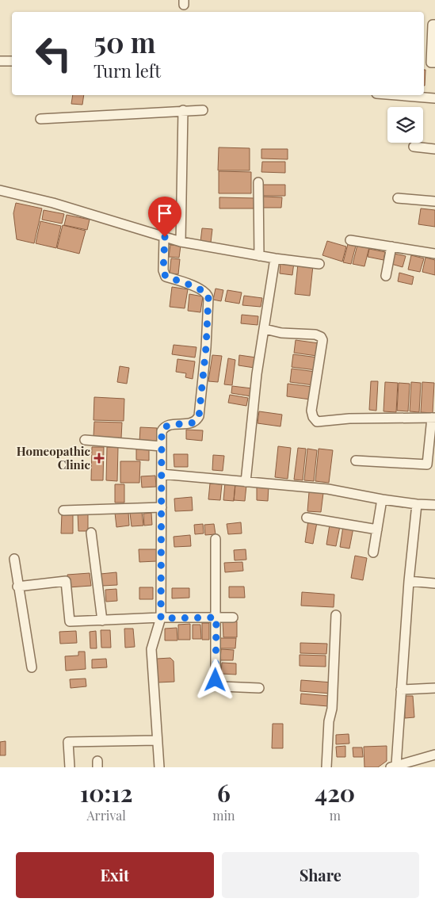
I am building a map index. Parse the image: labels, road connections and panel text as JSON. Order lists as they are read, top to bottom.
{
  "places": {
    "health": ["Homeopathic Clinic"]
  },
  "page": {
    "turn": ["50 m", "Turn left"],
    "eta": [
      "10:12",
      "Arrival",
      "6",
      "min",
      "420",
      "m"
    ],
    "buttons": ["Exit", "Share"]
  }
}
